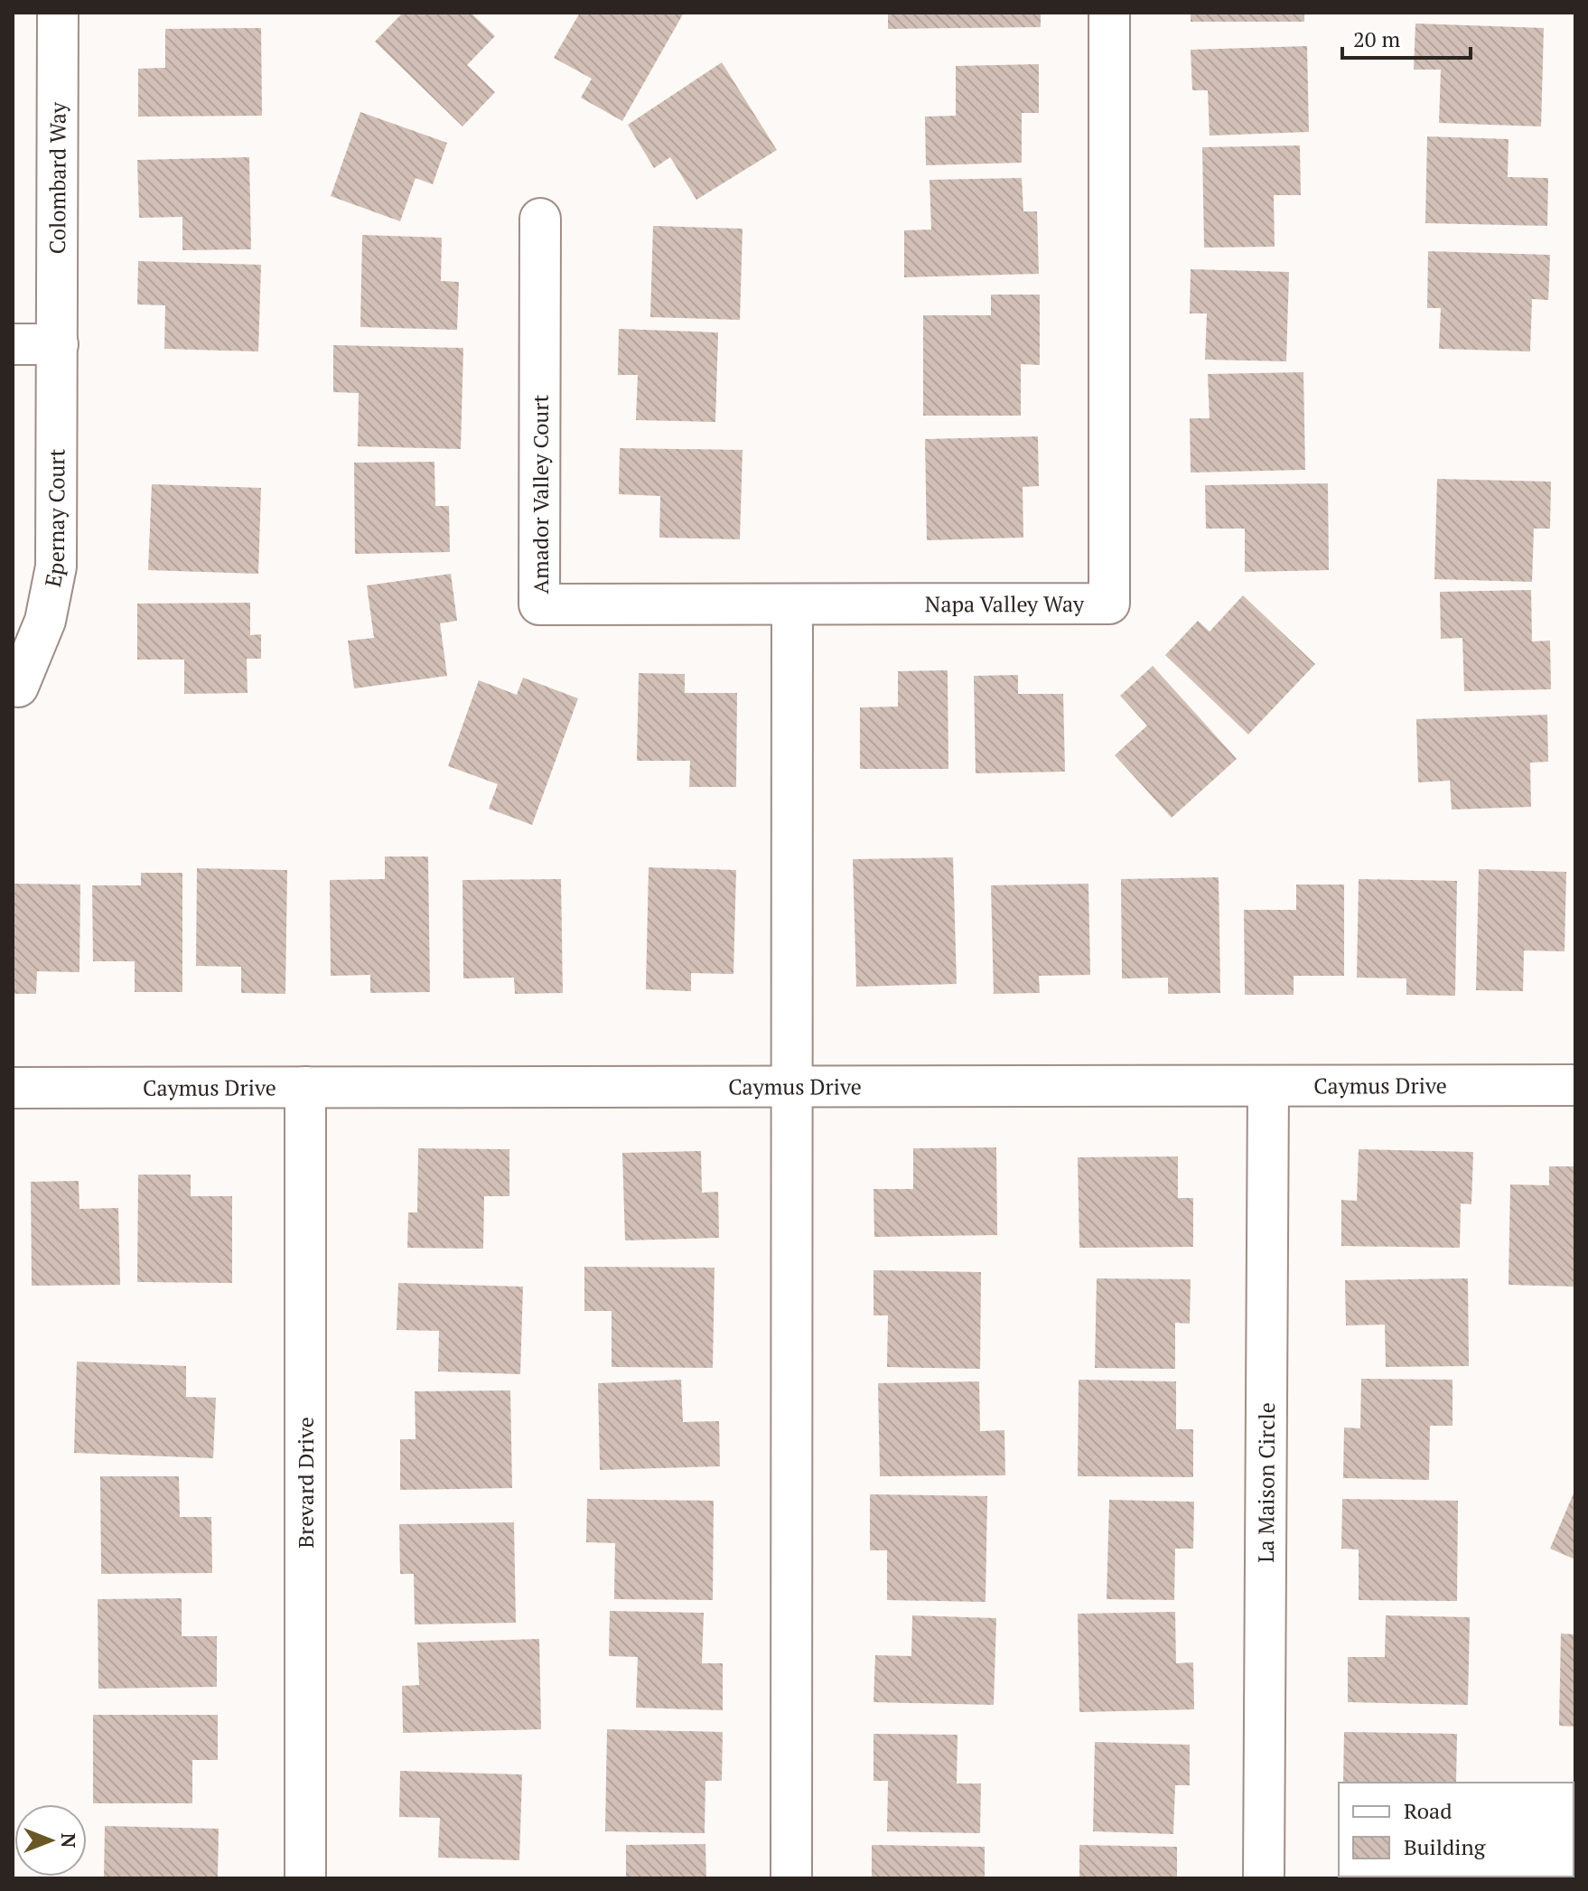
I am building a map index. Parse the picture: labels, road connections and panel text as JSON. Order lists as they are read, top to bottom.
{
  "streets": {
    "street": [
      "Colombard Way",
      "Amador Valley Court",
      "Epernay Court",
      "Napa Valley Way",
      "Caymus Drive",
      "La Maison Circle",
      "Brevard Drive"
    ]
  },
  "crossings": [
    ["Colombard Way", "Epernay Court"],
    ["Amador Valley Court", "Napa Valley Way"],
    ["Caymus Drive", "La Maison Circle"],
    ["Caymus Drive", "Brevard Drive"]
  ],
  "legend": ["Road", "Building"],
  "scale_bar": "20 m",
  "north": "right"
}
